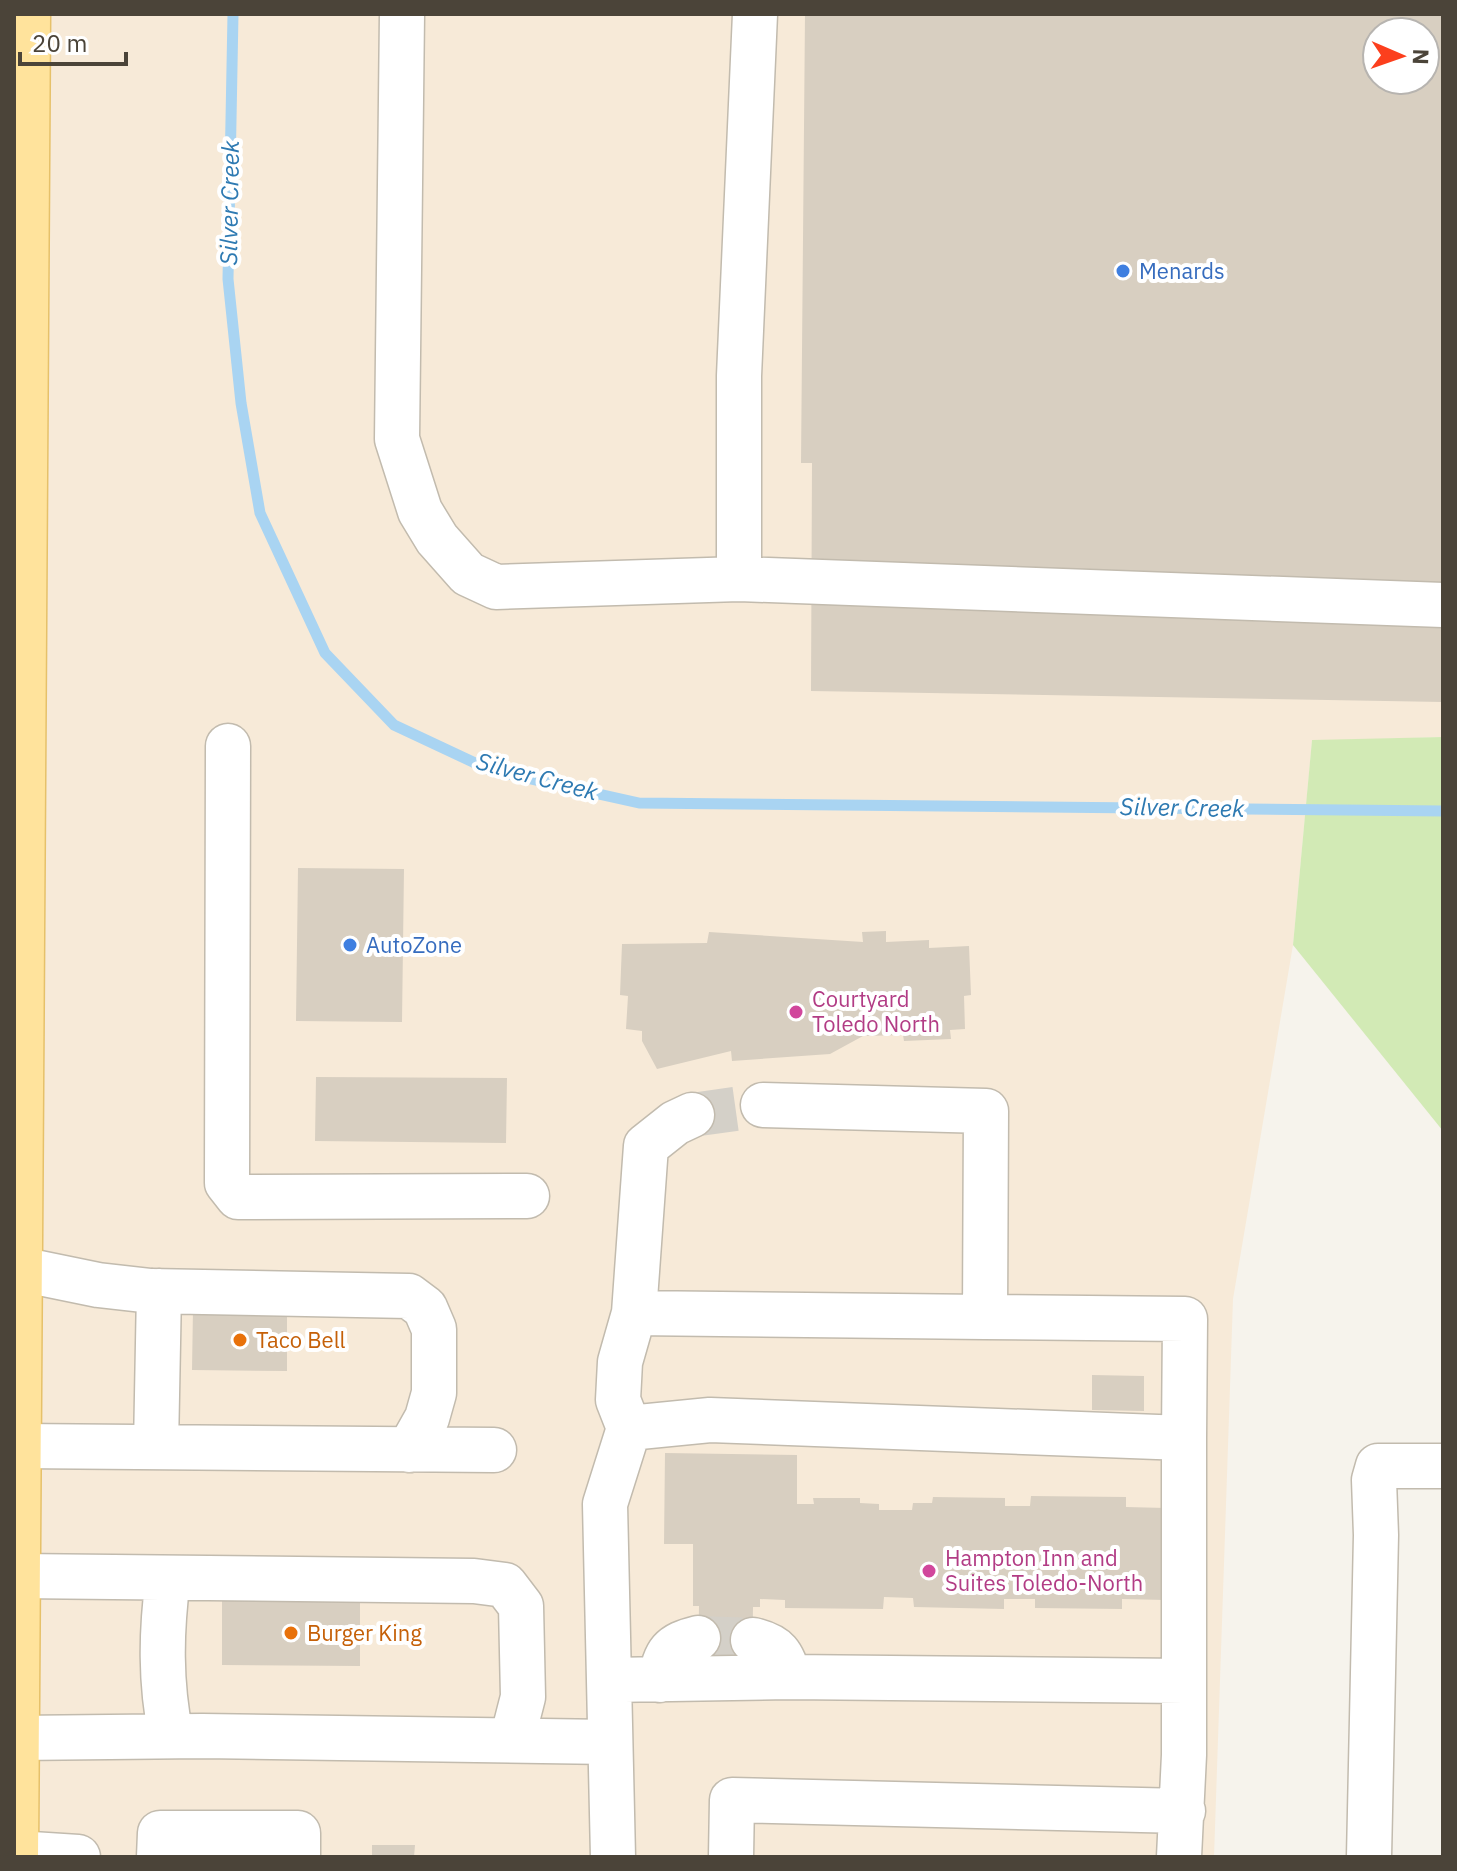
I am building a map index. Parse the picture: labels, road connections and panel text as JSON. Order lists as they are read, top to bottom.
{
  "water": ["Silver Creek"],
  "places": [
    "Menards",
    "AutoZone",
    "Courtyard Toledo North",
    "Taco Bell",
    "Hampton Inn and Suites Toledo-North",
    "Burger King"
  ],
  "scale_bar": "20 m",
  "north": "right"
}
